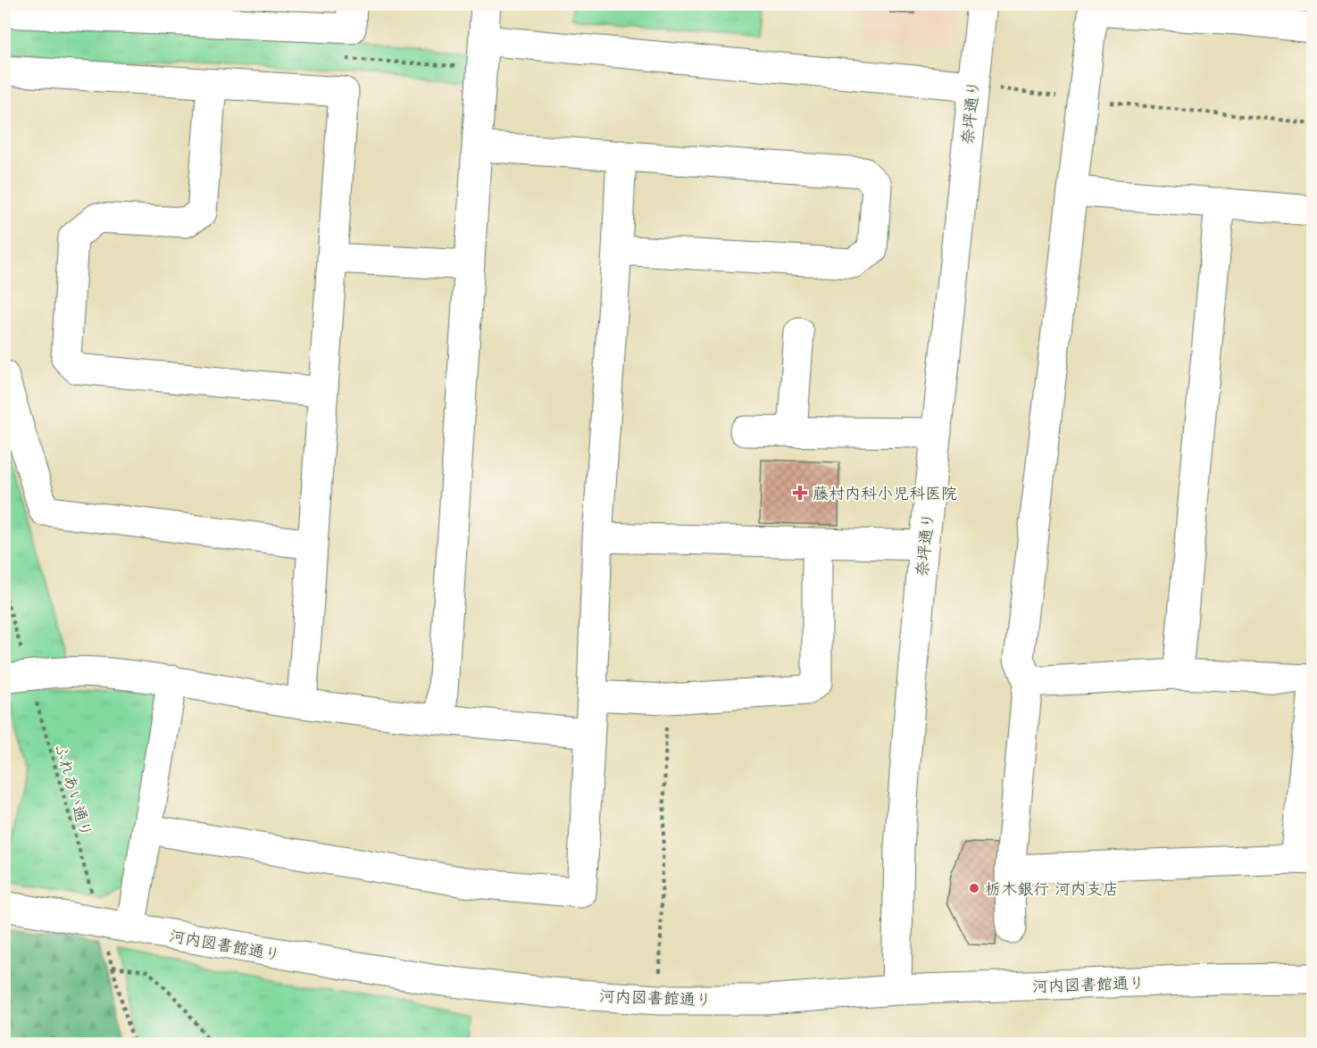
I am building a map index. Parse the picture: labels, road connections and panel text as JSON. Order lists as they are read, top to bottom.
{
  "streets": {
    "street": ["奈坪通り", "河内図書館通り"],
    "path": ["ふれあい通り"]
  },
  "crossings": [
    ["奈坪通り", "河内図書館通り"]
  ],
  "places": {
    "health": ["藤村内科小児科医院"],
    "other": ["栃木銀行 河内支店"]
  }
}
